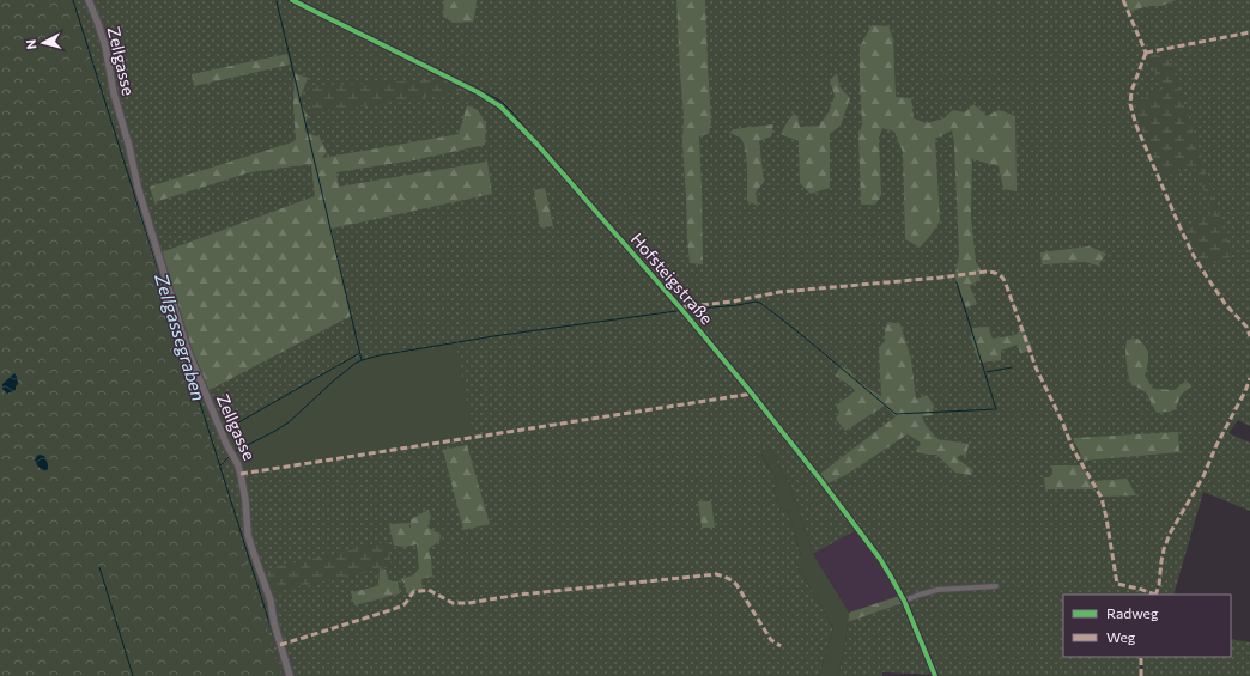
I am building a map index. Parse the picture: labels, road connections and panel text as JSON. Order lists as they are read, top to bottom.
{
  "streets": {
    "main road": ["Zellgasse"],
    "street": ["Hofsteigstraße"]
  },
  "water": ["Zellgassegraben"],
  "legend": ["Radweg", "Weg"],
  "north": "left"
}
